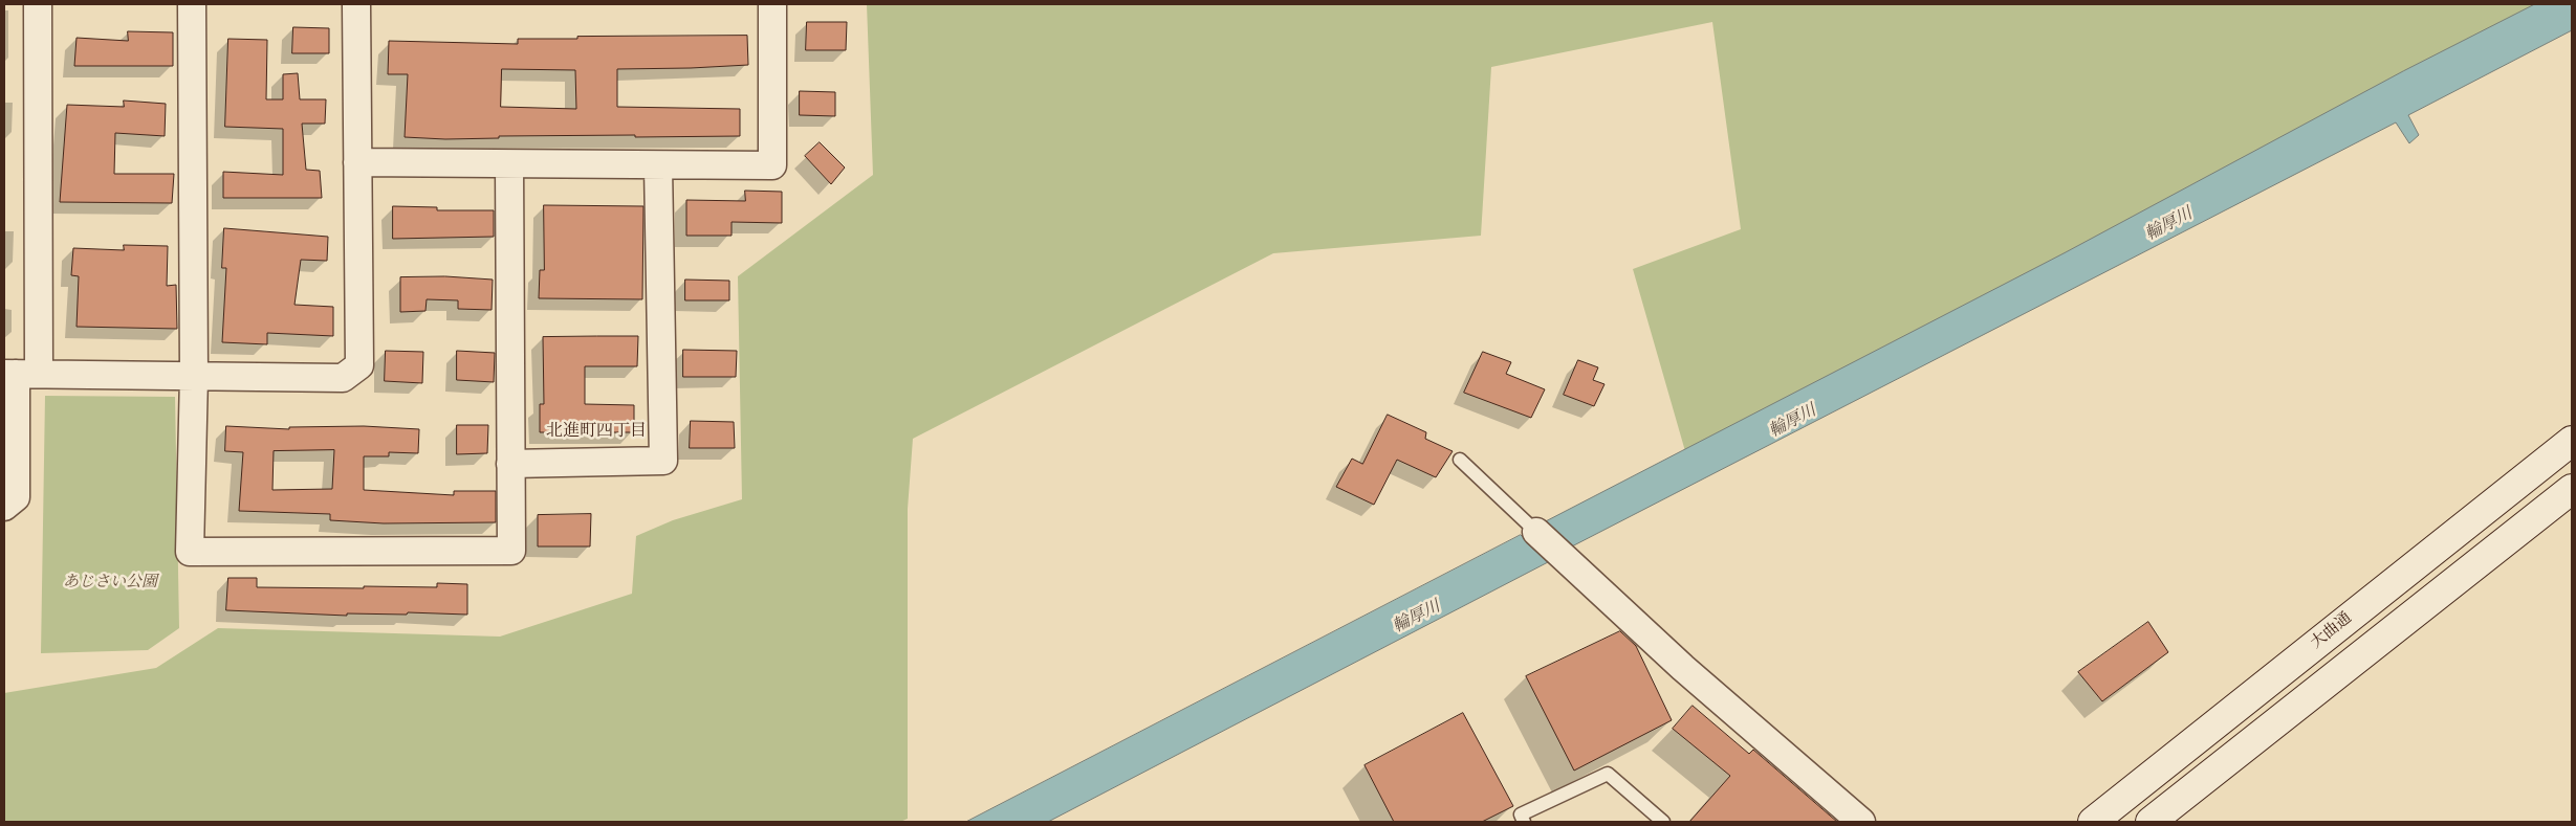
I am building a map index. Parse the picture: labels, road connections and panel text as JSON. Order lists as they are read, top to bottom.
{
  "streets": {
    "main road": ["大曲通"]
  },
  "districts": ["北進町四丁目"],
  "water": ["輪厚川"],
  "parks": ["あじさい公園"]
}
